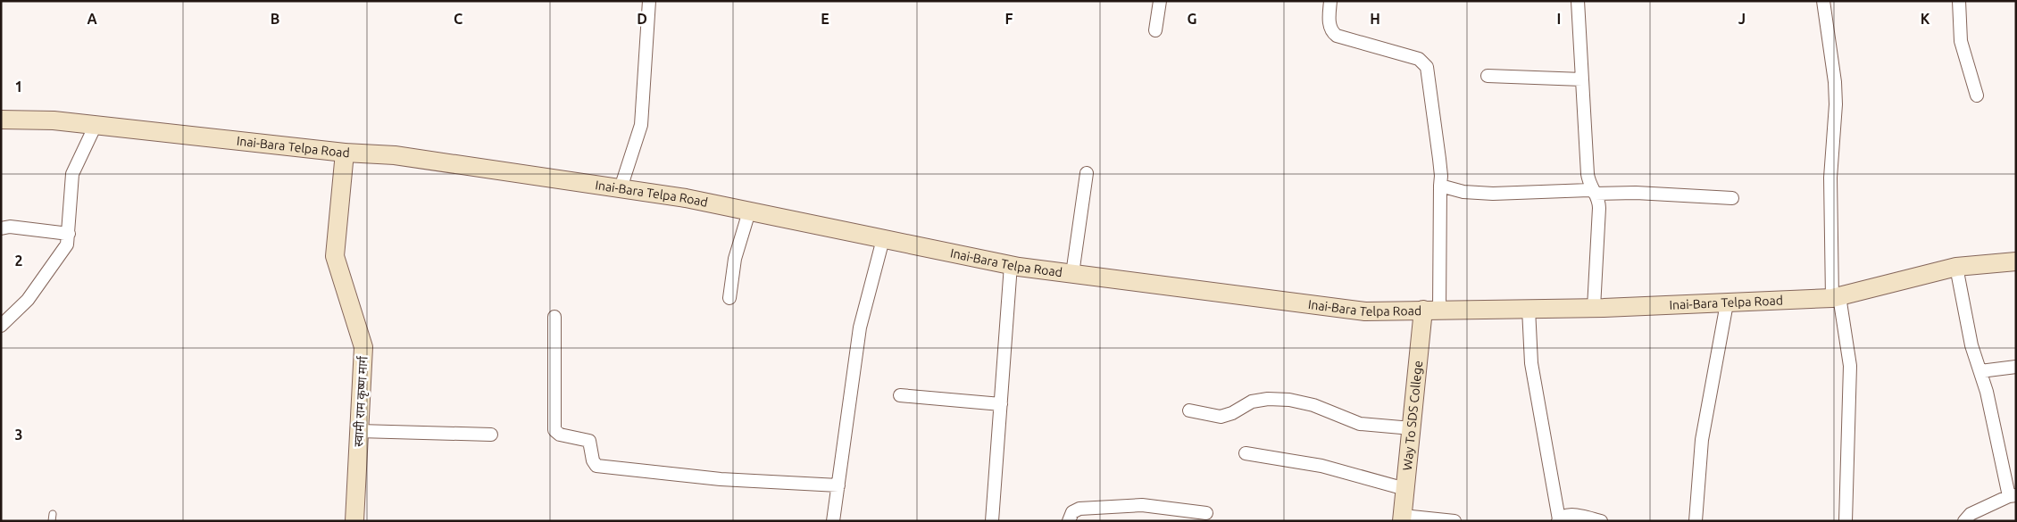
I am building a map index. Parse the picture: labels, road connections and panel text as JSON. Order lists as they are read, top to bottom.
{
  "streets": {
    "street": ["Inai-Bara Telpa Road", "स्वामी राम कृष्ण मार्ग", "Way To SDS College"]
  },
  "crossings": [
    ["Inai-Bara Telpa Road", "स्वामी राम कृष्ण मार्ग"],
    ["Inai-Bara Telpa Road", "Way To SDS College"]
  ],
  "grid": {
    "columns": [
      "A",
      "B",
      "C",
      "D",
      "E",
      "F",
      "G",
      "H",
      "I",
      "J",
      "K"
    ],
    "rows": ["1", "2", "3"]
  }
}
